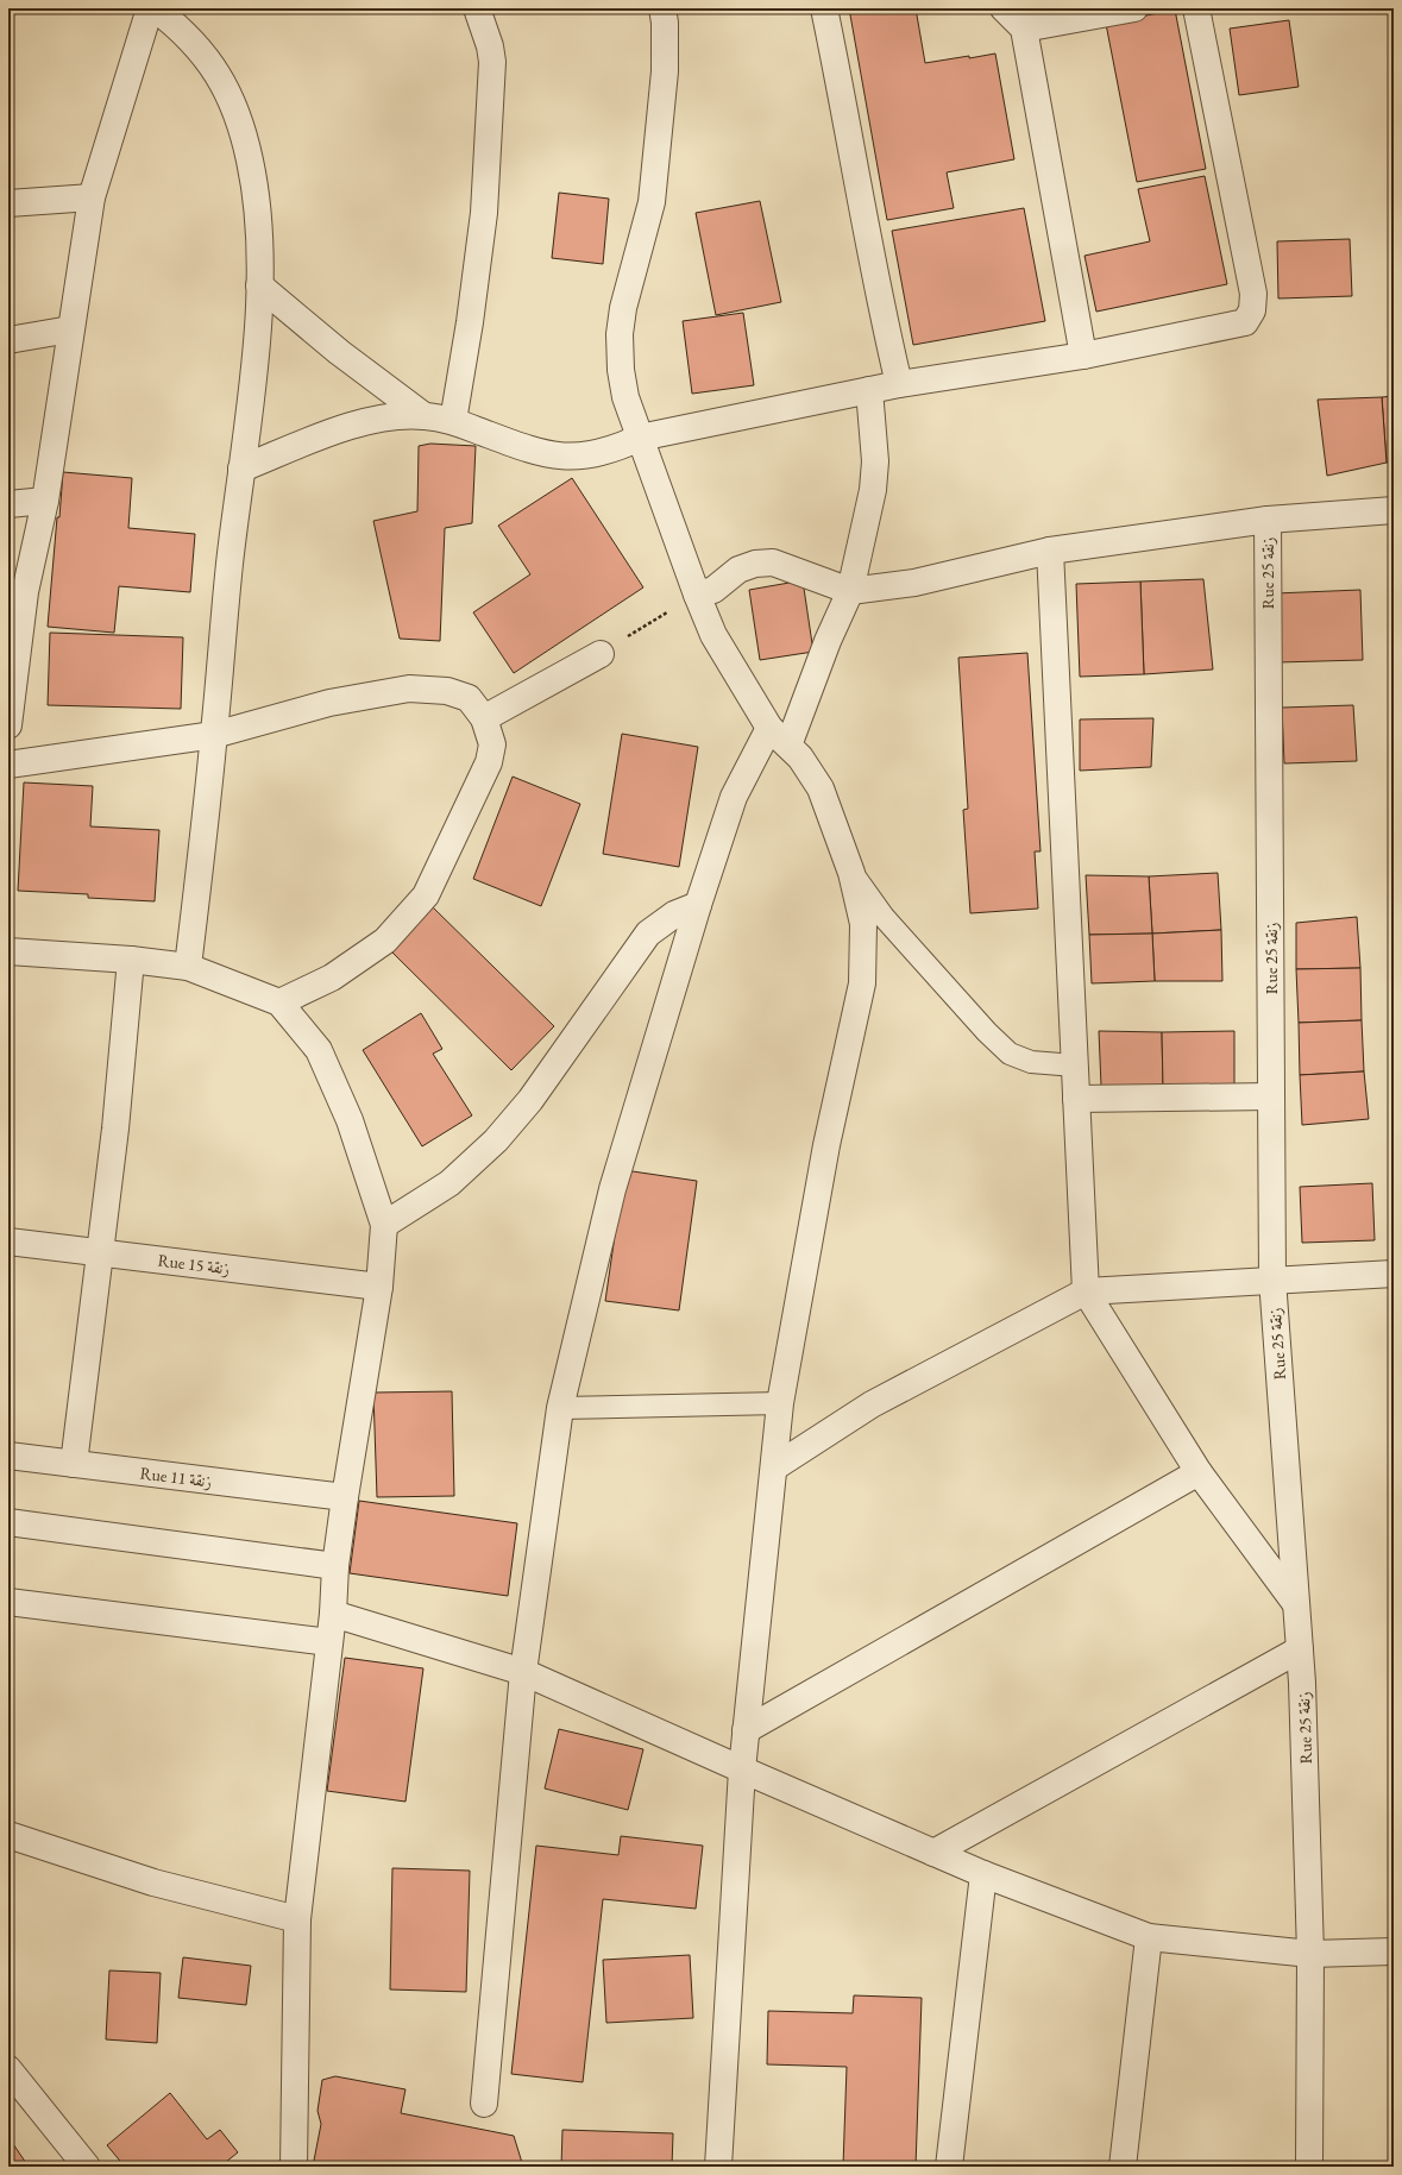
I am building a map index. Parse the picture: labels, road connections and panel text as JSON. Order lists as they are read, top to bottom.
{
  "streets": {
    "street": ["Rue 25 زنقة", "Rue 15 زنقة", "Rue 11 زنقة"]
  }
}
